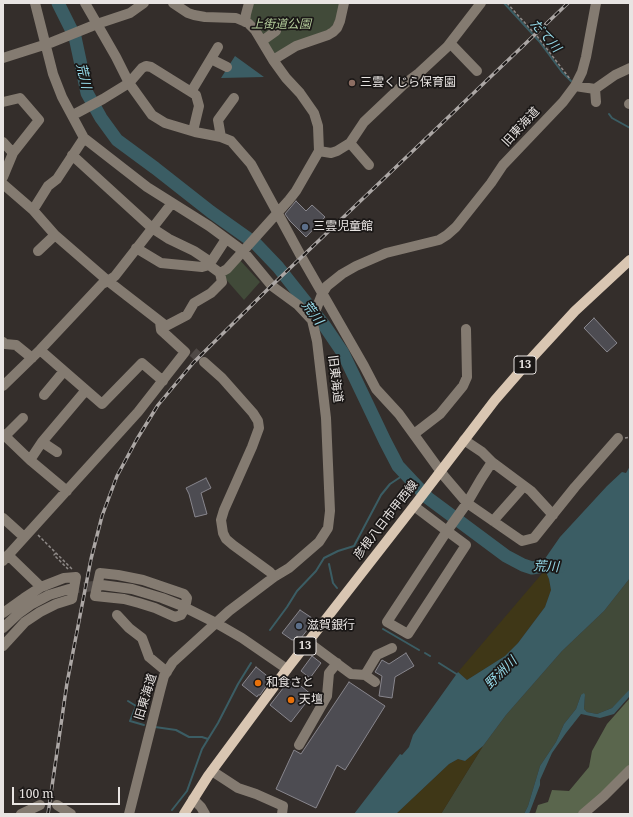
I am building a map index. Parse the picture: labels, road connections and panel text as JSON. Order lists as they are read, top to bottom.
{
  "streets": {
    "main road": ["13", "彦根八日市甲西線"],
    "street": ["旧東海道"]
  },
  "water": ["だて川", "荒川", "野洲川"],
  "parks": ["上街道公園"],
  "places": [
    "三雲くじら保育園",
    "三雲児童館",
    "滋賀銀行",
    "和食さと",
    "天壇"
  ],
  "scale_bar": "100 m"
}
